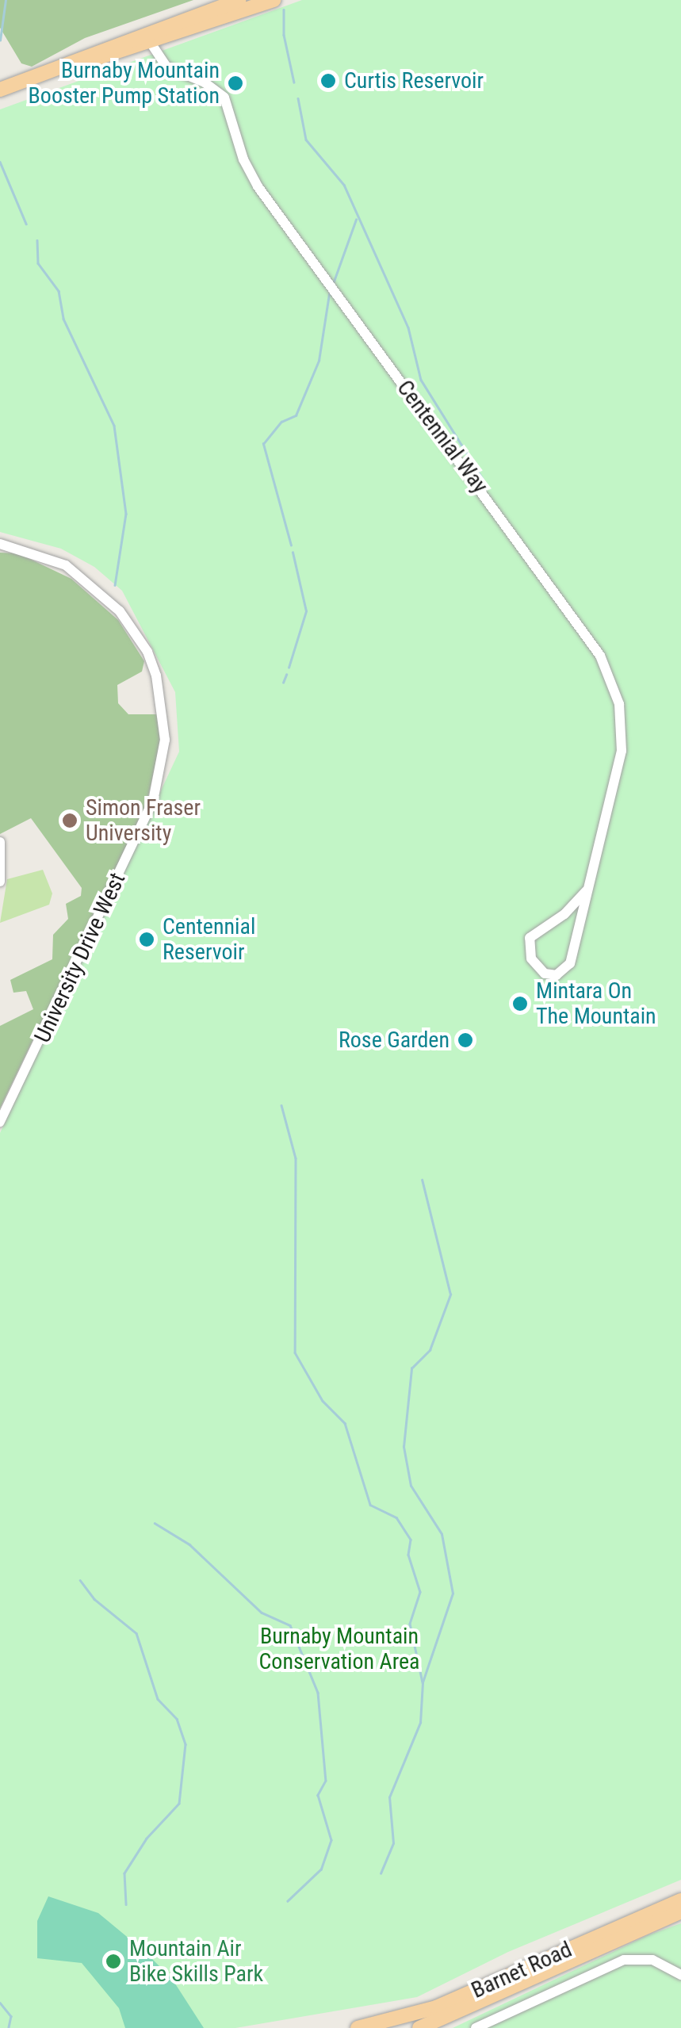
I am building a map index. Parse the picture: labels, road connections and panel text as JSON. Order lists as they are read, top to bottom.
{
  "streets": {
    "main road": ["Barnet Road"],
    "street": ["Centennial Way", "University Drive West"]
  },
  "parks": ["Burnaby Mountain Conservation Area"],
  "places": [
    "Curtis Reservoir",
    "Burnaby Mountain Booster Pump Station",
    "Simon Fraser University",
    "Centennial Reservoir",
    "Mintara On The Mountain",
    "Rose Garden",
    "Mountain Air Bike Skills Park"
  ]
}
